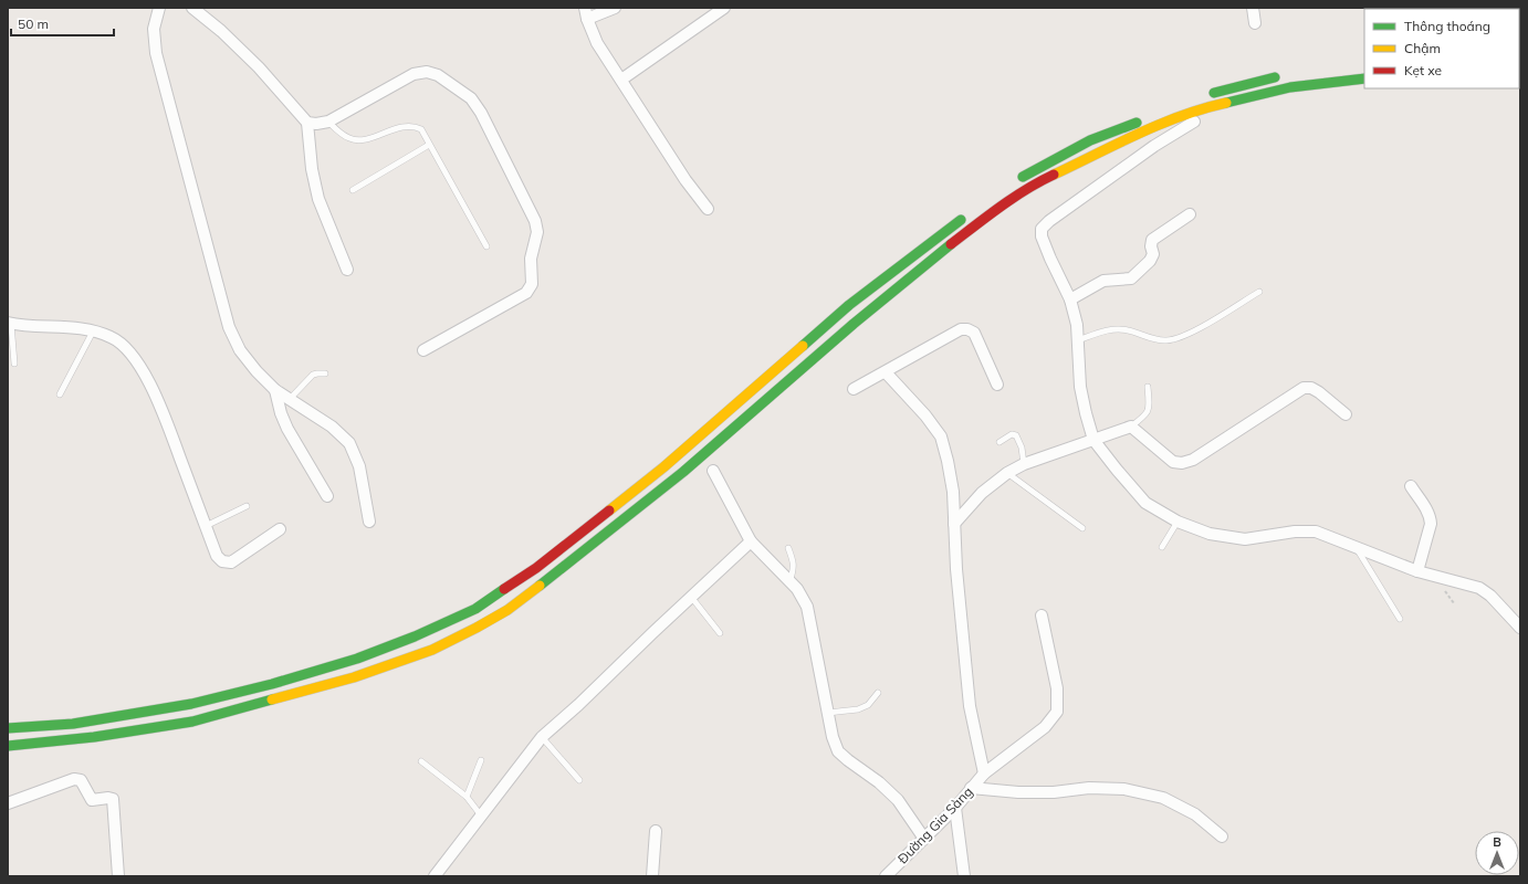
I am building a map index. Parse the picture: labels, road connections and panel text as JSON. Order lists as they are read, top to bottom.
{
  "streets": {
    "street": ["Đường Gia Sàng"]
  },
  "legend": ["Thông thoáng", "Chậm", "Kẹt xe"],
  "scale_bar": "50 m",
  "north": "top"
}
